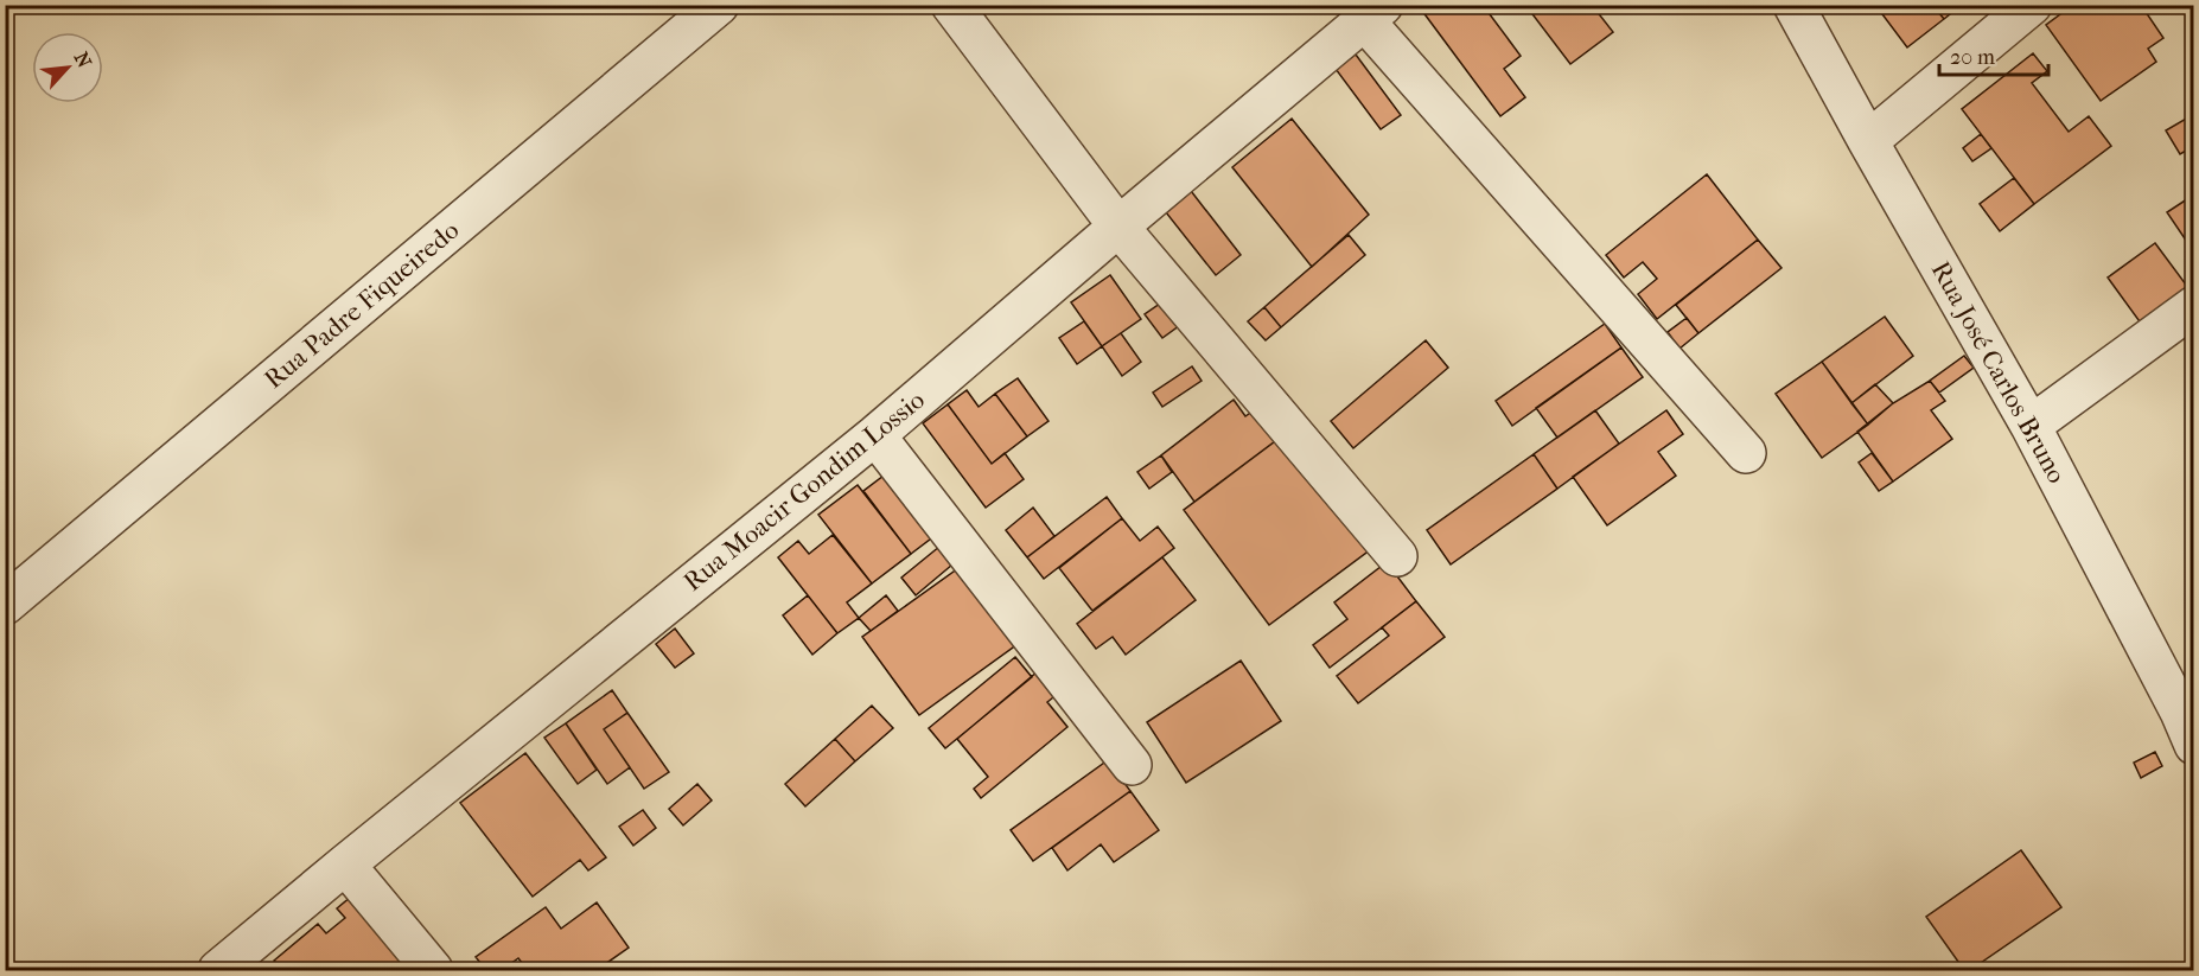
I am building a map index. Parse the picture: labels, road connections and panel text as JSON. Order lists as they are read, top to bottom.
{
  "streets": {
    "street": ["Rua Padre Fiqueiredo", "Rua José Carlos Bruno", "Rua Moacir Gondim Lossio"]
  },
  "scale_bar": "20 m",
  "north": "top right"
}
